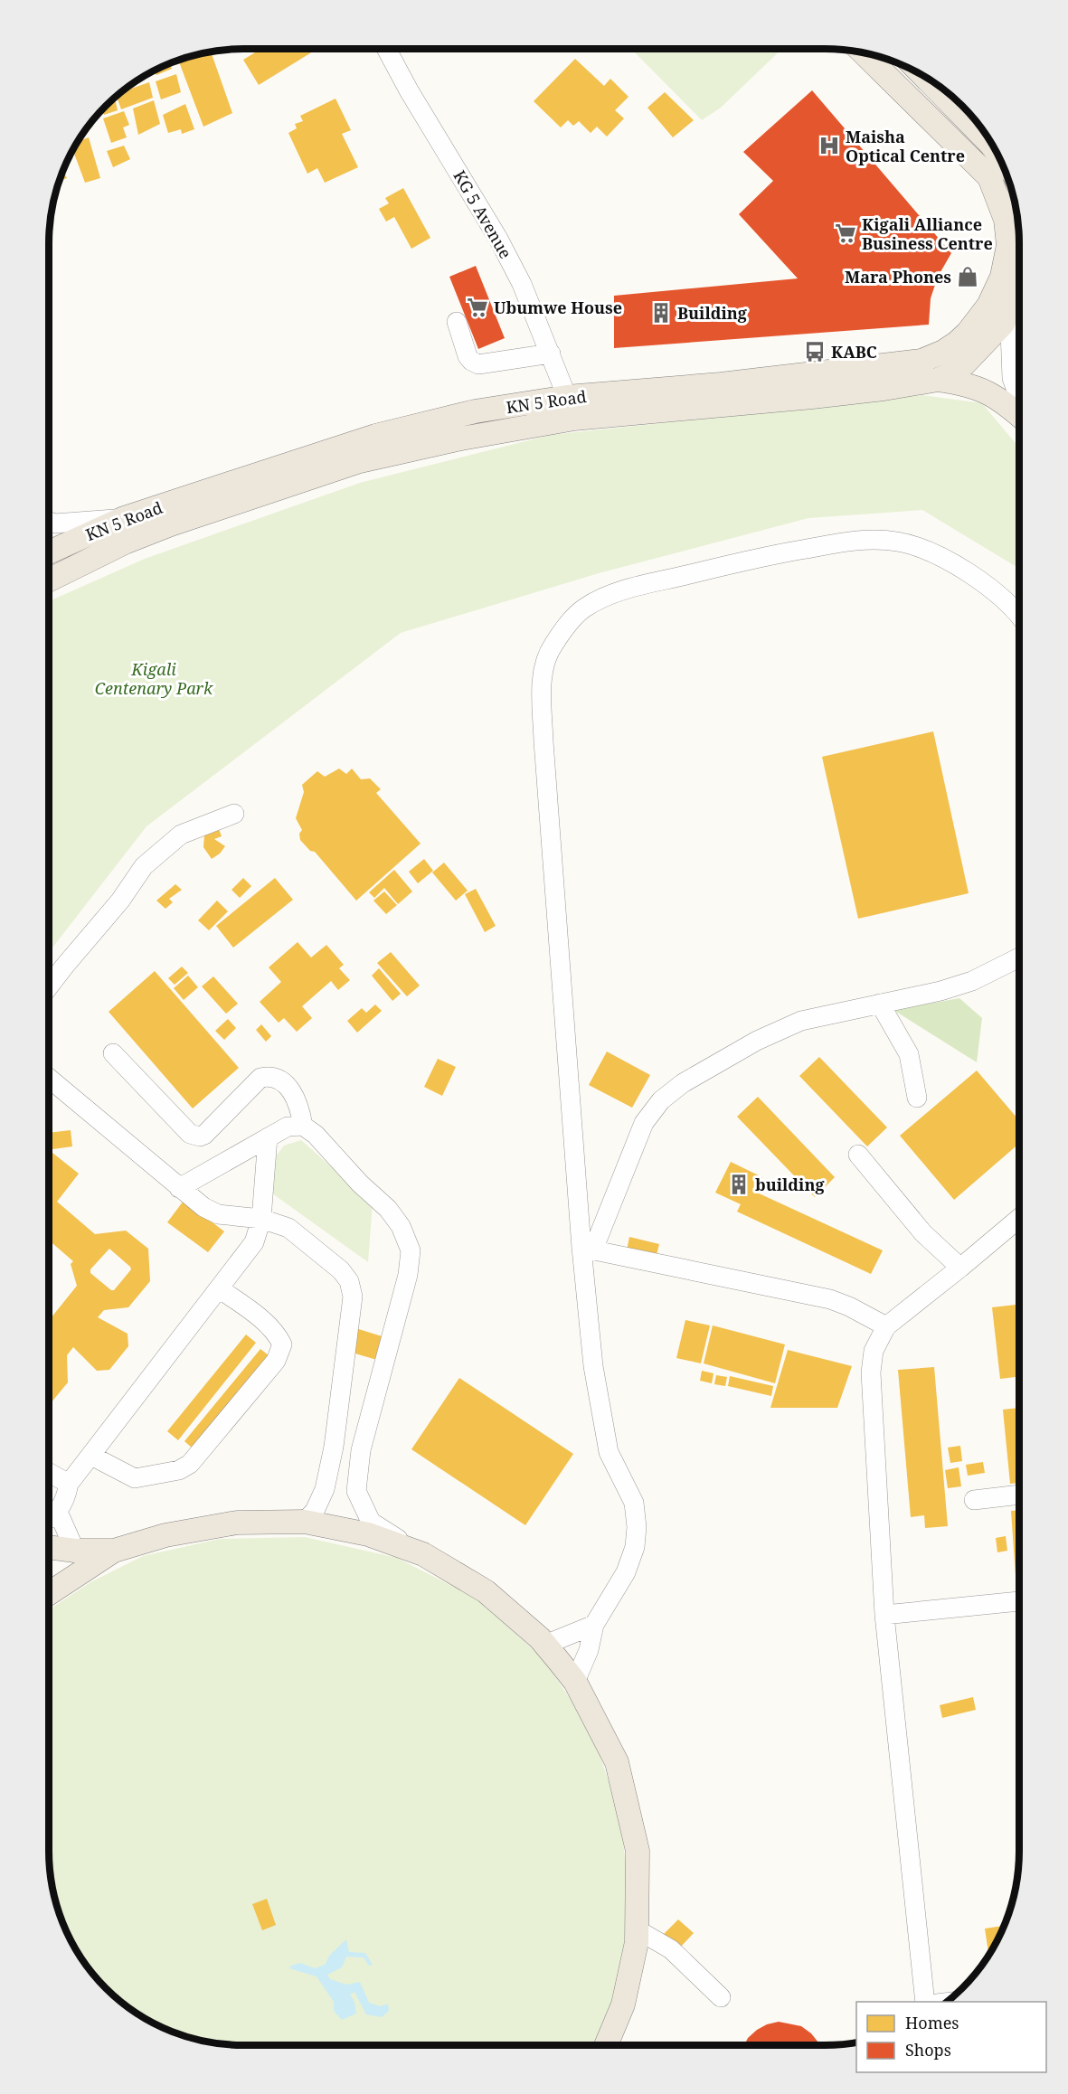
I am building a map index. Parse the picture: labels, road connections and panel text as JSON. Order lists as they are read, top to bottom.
{
  "streets": {
    "main road": ["KN 5 Road"],
    "street": ["KG 5 Avenue"]
  },
  "crossings": [
    ["KG 5 Avenue", "KN 5 Road"]
  ],
  "parks": ["Kigali Centenary Park"],
  "places": {
    "hospital": ["Maisha Optical Centre"],
    "supermarket": ["Kigali Alliance Business Centre", "Ubumwe House"],
    "shop": ["Mara Phones"],
    "building": ["Building", "building"],
    "bus stop": ["KABC"]
  },
  "legend": ["Homes", "Shops"]
}
